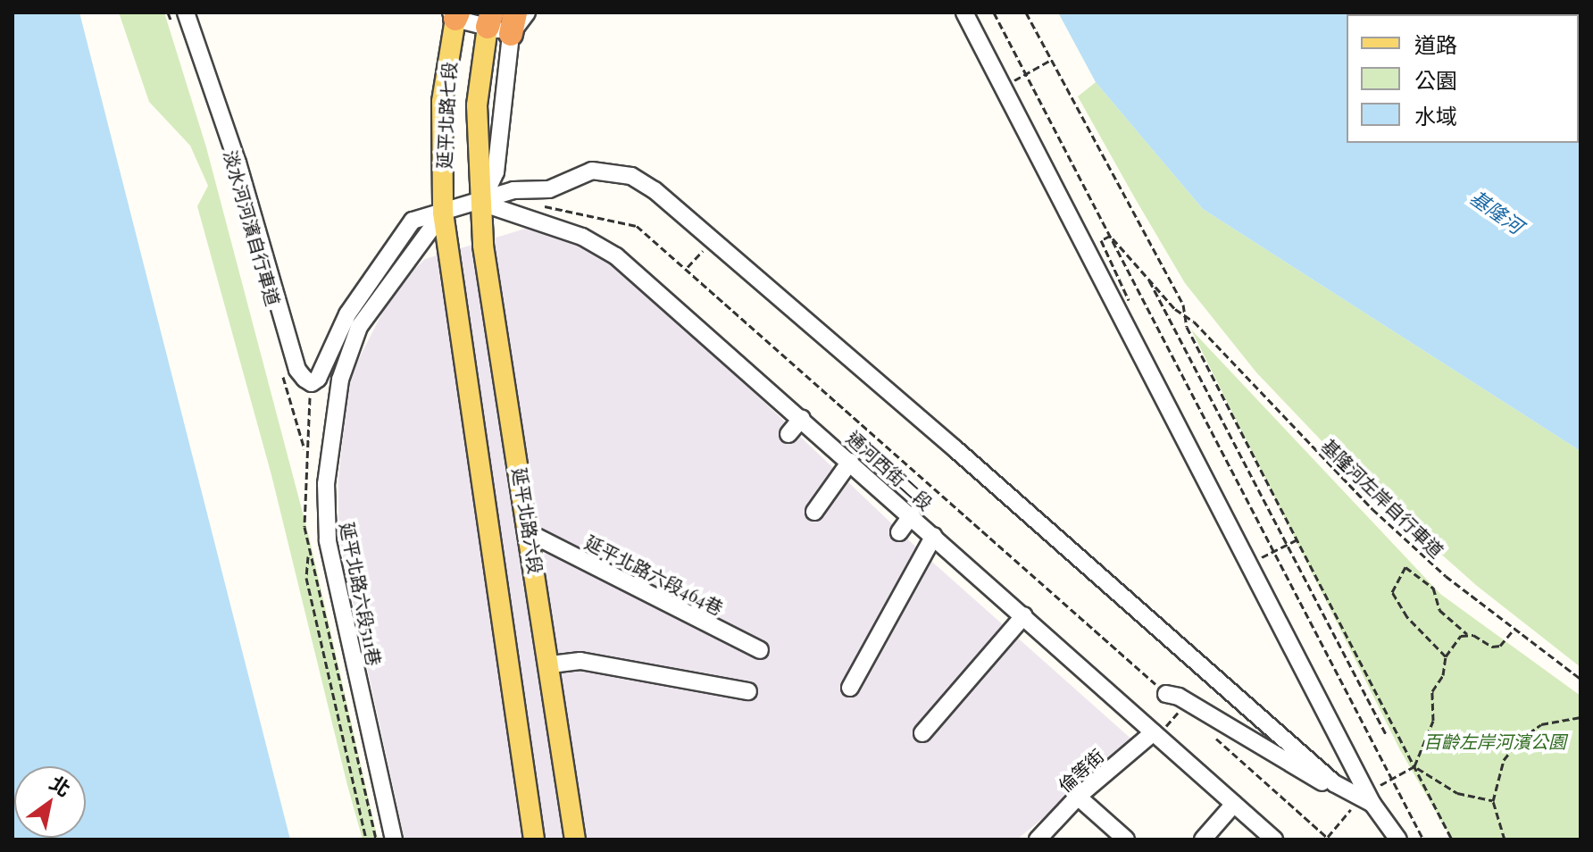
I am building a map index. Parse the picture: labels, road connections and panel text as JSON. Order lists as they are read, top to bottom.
{
  "streets": {
    "main road": ["延平北路七段", "延平北路六段"],
    "street": [
      "通河西街二段",
      "延平北路六段464巷",
      "延平北路六段511巷",
      "倫等街"
    ],
    "path": ["基隆河左岸自行車道"]
  },
  "crossings": [
    ["延平北路七段", "通河西街二段"],
    ["延平北路七段", "延平北路六段"],
    ["延平北路七段", "延平北路六段511巷"],
    ["通河西街二段", "延平北路六段"],
    ["通河西街二段", "倫等街"],
    ["延平北路六段", "延平北路六段464巷"]
  ],
  "water": ["基隆河"],
  "parks": ["百齡左岸河濱公園"],
  "legend": ["道路", "公園", "水域"],
  "north": "top right"
}
